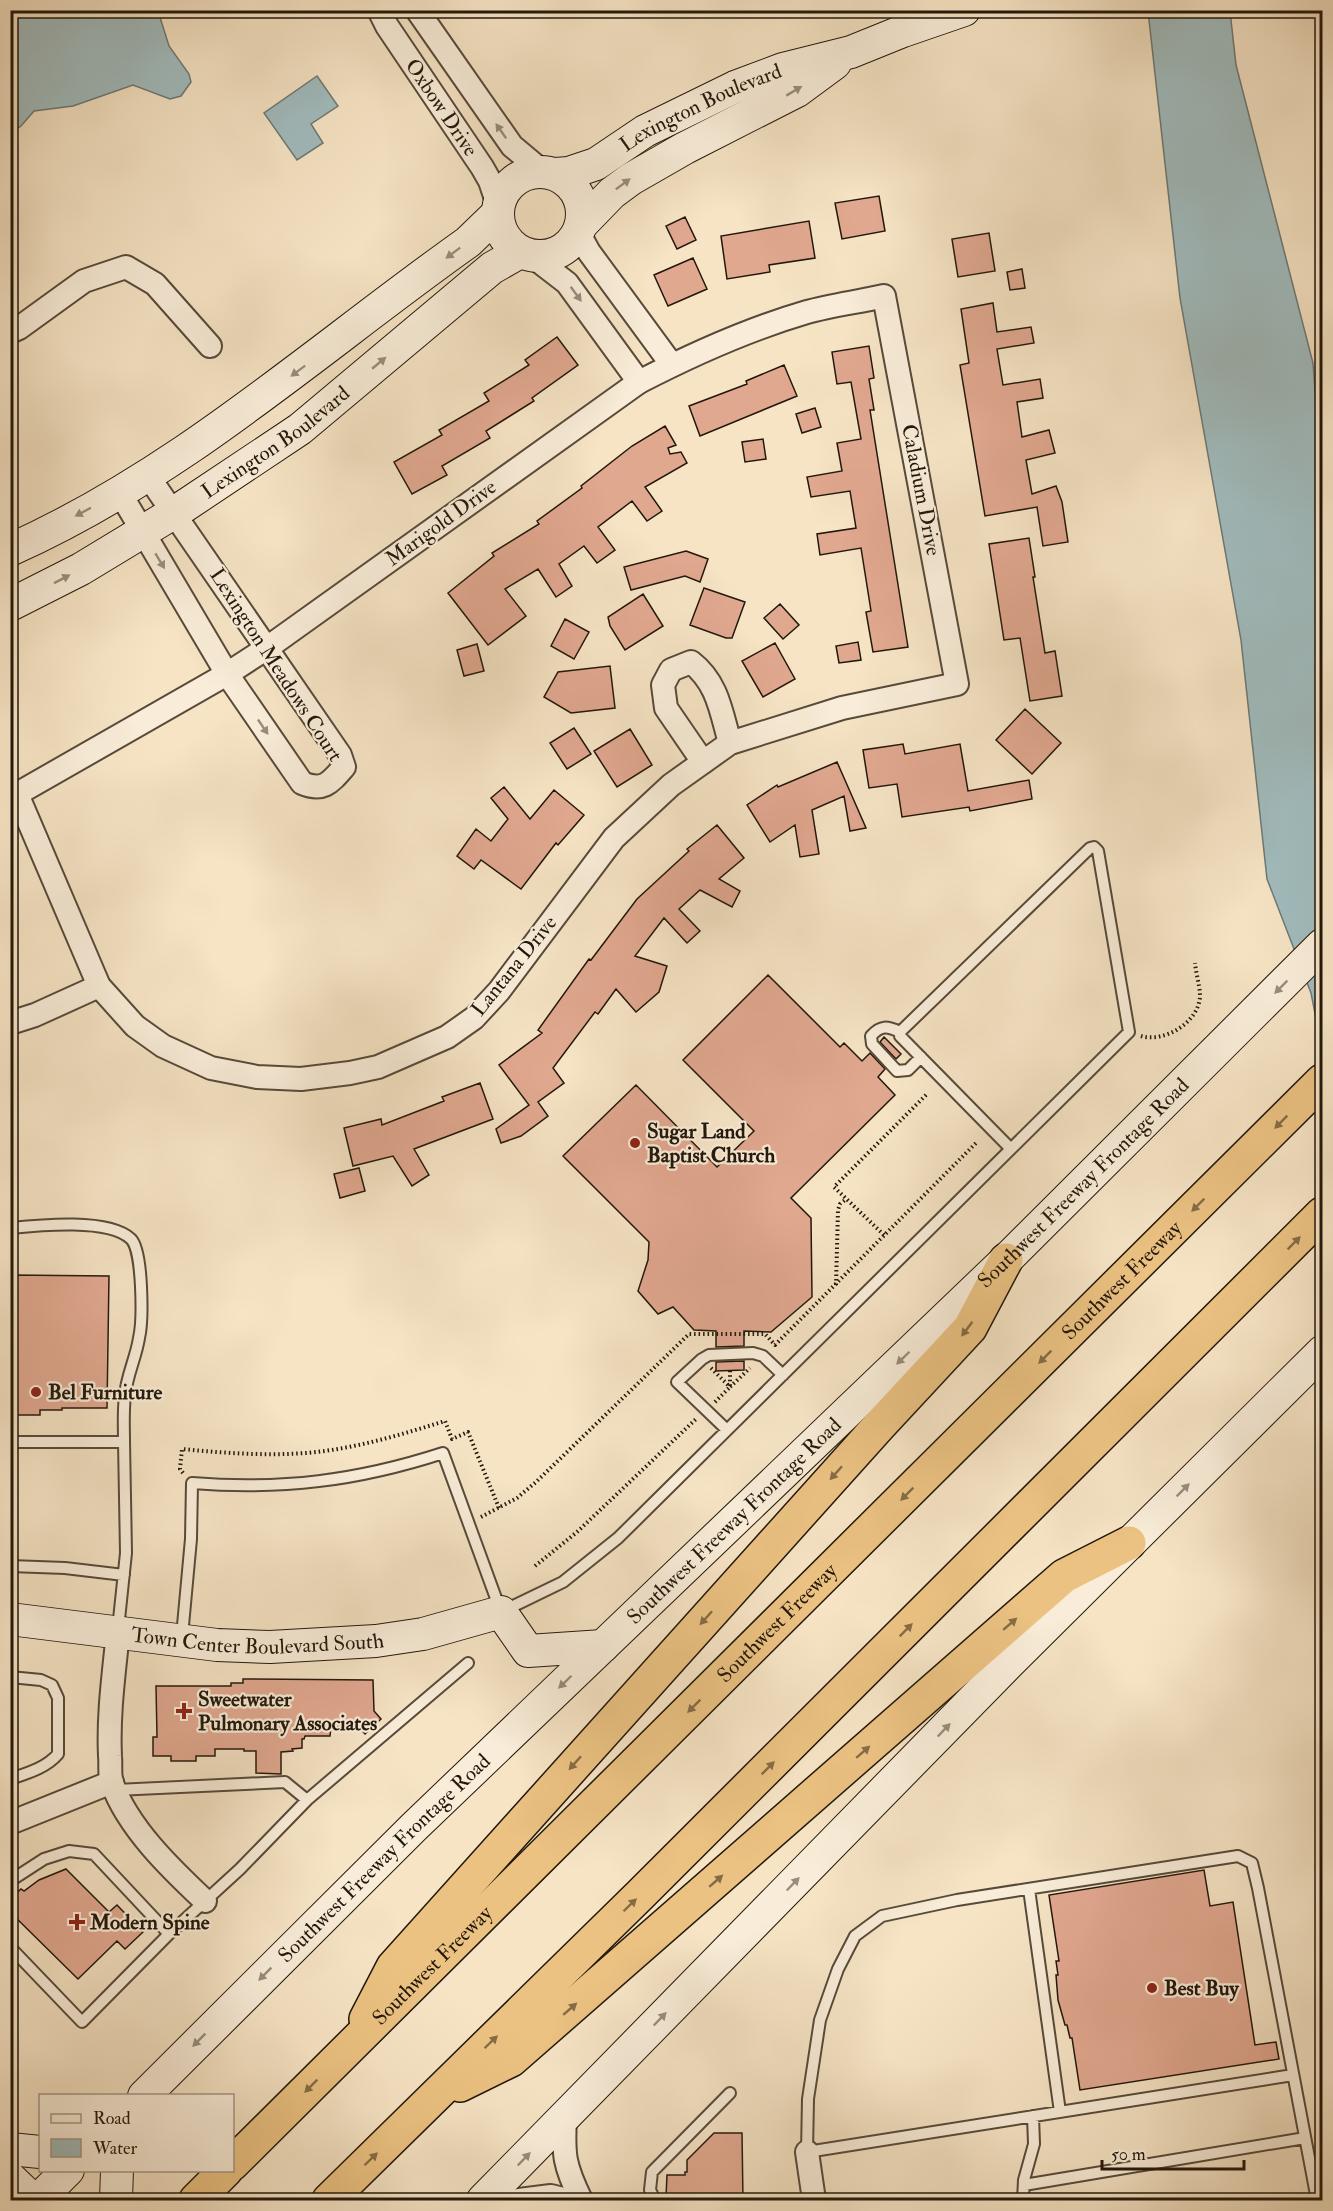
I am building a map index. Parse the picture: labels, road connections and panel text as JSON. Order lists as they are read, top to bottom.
{
  "streets": {
    "highway": ["Southwest Freeway"],
    "main road": ["Lexington Boulevard", "Southwest Freeway Frontage Road", "Town Center Boulevard South"],
    "street": [
      "Oxbow Drive",
      "Caladium Drive",
      "Marigold Drive",
      "Lexington Meadows Court",
      "Lantana Drive"
    ]
  },
  "crossings": [
    ["Oxbow Drive", "Lexington Boulevard"],
    ["Lexington Boulevard", "Lexington Meadows Court"],
    ["Caladium Drive", "Marigold Drive"],
    ["Caladium Drive", "Lantana Drive"],
    ["Marigold Drive", "Lexington Meadows Court"],
    ["Marigold Drive", "Lantana Drive"]
  ],
  "one_way": ["Southwest Freeway Frontage Road"],
  "places": {
    "other": ["Sugar Land Baptist Church", "Bel Furniture", "Best Buy"],
    "health": ["Sweetwater Pulmonary Associates", "Modern Spine"]
  },
  "legend": ["Road", "Water"],
  "scale_bar": "50 m"
}
